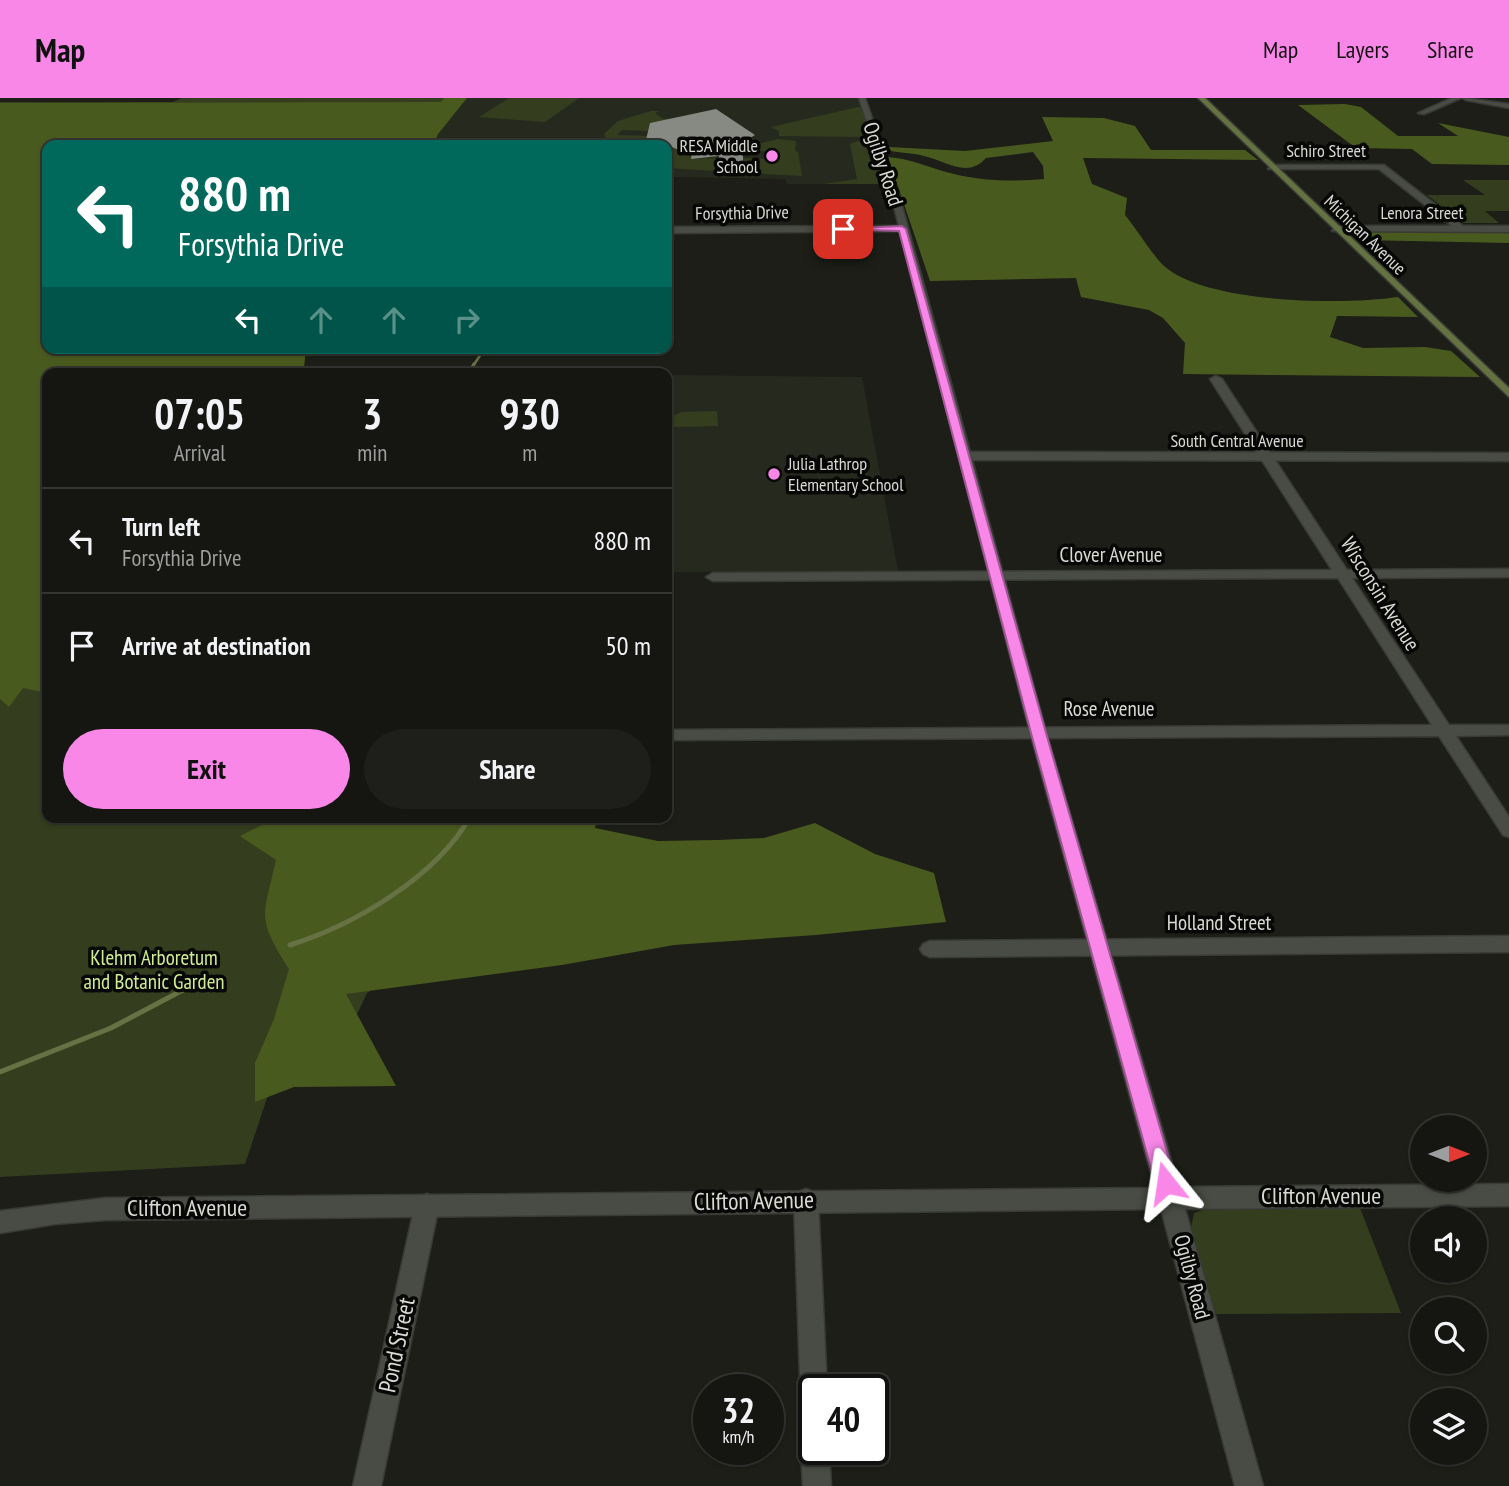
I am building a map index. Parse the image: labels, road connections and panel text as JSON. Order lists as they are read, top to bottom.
{
  "streets": {
    "main road": ["Michigan Avenue"],
    "street": [
      "Schiro Street",
      "Ogilby Road",
      "Forsythia Drive",
      "Lenora Street",
      "South Central Avenue",
      "Clover Avenue",
      "Wisconsin Avenue",
      "Rose Avenue",
      "Holland Street",
      "Clifton Avenue",
      "Pond Street"
    ]
  },
  "crossings": [
    ["Schiro Street", "Lenora Street"],
    ["Schiro Street", "Michigan Avenue"],
    ["Ogilby Road", "Forsythia Drive"],
    ["Ogilby Road", "South Central Avenue"],
    ["Ogilby Road", "Clover Avenue"],
    ["Ogilby Road", "Rose Avenue"],
    ["Ogilby Road", "Holland Street"],
    ["Ogilby Road", "Clifton Avenue"],
    ["Lenora Street", "Michigan Avenue"],
    ["South Central Avenue", "Wisconsin Avenue"],
    ["Clover Avenue", "Wisconsin Avenue"],
    ["Wisconsin Avenue", "Rose Avenue"],
    ["Clifton Avenue", "Pond Street"]
  ],
  "parks": ["Klehm Arboretum and Botanic Garden"],
  "places": ["RESA Middle School", "Julia Lathrop Elementary School"],
  "north": "right",
  "page": {
    "header": "Map",
    "nav": ["Map", "Layers", "Share"],
    "turn": ["880 m", "Forsythia Drive"],
    "eta": [
      "07:05",
      "Arrival",
      "3",
      "min",
      "930",
      "m"
    ],
    "list": [
      {
        "name": "Turn left",
        "note": "Forsythia Drive",
        "value": "880 m"
      },
      {
        "name": "Arrive at destination",
        "value": "50 m"
      }
    ],
    "buttons": ["Exit", "Share"],
    "speed": "32 km/h",
    "limit": "40"
  }
}
